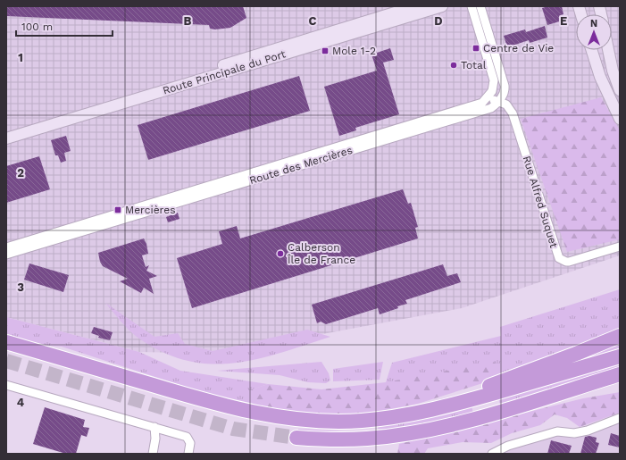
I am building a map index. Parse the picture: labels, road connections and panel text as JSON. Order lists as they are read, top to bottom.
{
  "streets": {
    "main road": ["Route Principale du Port"],
    "street": ["Route des Mercières", "Rue Alfred Suquet"]
  },
  "crossings": [
    ["Route des Mercières", "Rue Alfred Suquet"]
  ],
  "places": {
    "transit": ["Centre de Vie", "Mole 1-2", "Mercières"],
    "other": ["Total", "Calberson Île de France"]
  },
  "scale_bar": "100 m",
  "north": "top",
  "grid": {
    "columns": [
      "B",
      "C",
      "D",
      "E"
    ],
    "rows": [
      "1",
      "2",
      "3",
      "4"
    ]
  }
}
